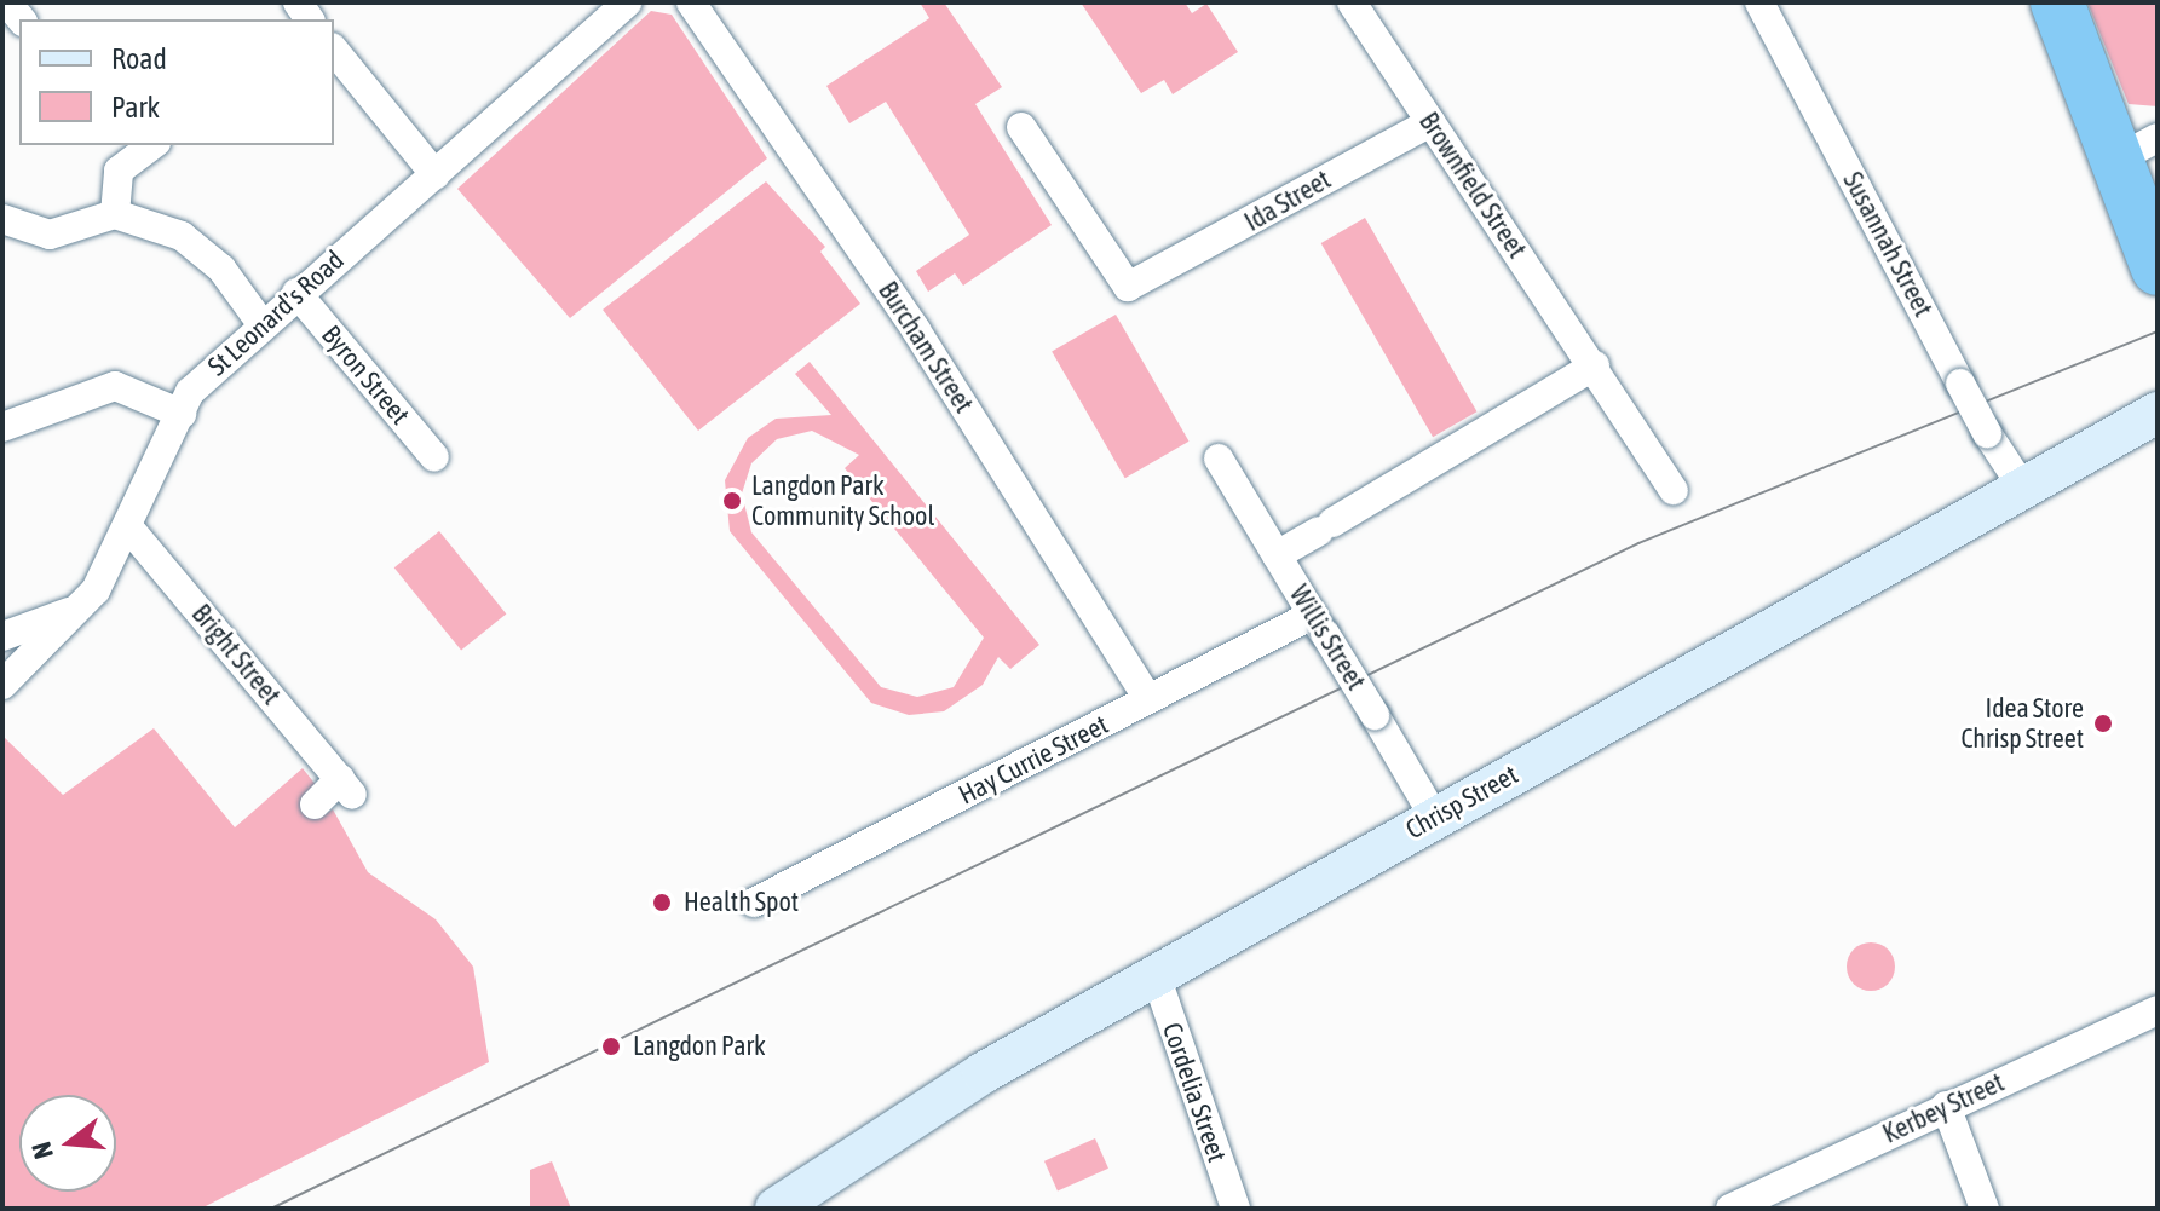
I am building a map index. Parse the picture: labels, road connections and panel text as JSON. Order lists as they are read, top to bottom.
{
  "streets": {
    "street": [
      "Brownfield Street",
      "Ida Street",
      "Susannah Street",
      "St Leonard's Road",
      "Burcham Street",
      "Byron Street",
      "Willis Street",
      "Bright Street",
      "Hay Currie Street",
      "Chrisp Street",
      "Cordelia Street",
      "Kerbey Street"
    ]
  },
  "crossings": [
    ["Brownfield Street", "Ida Street"],
    ["Susannah Street", "Chrisp Street"],
    ["St Leonard's Road", "Byron Street"],
    ["St Leonard's Road", "Bright Street"],
    ["Burcham Street", "Hay Currie Street"],
    ["Willis Street", "Hay Currie Street"],
    ["Willis Street", "Chrisp Street"],
    ["Chrisp Street", "Cordelia Street"]
  ],
  "places": [
    "Langdon Park Community School",
    "Idea Store Chrisp Street",
    "Health Spot",
    "Langdon Park"
  ],
  "legend": ["Road", "Park"],
  "north": "left"
}
